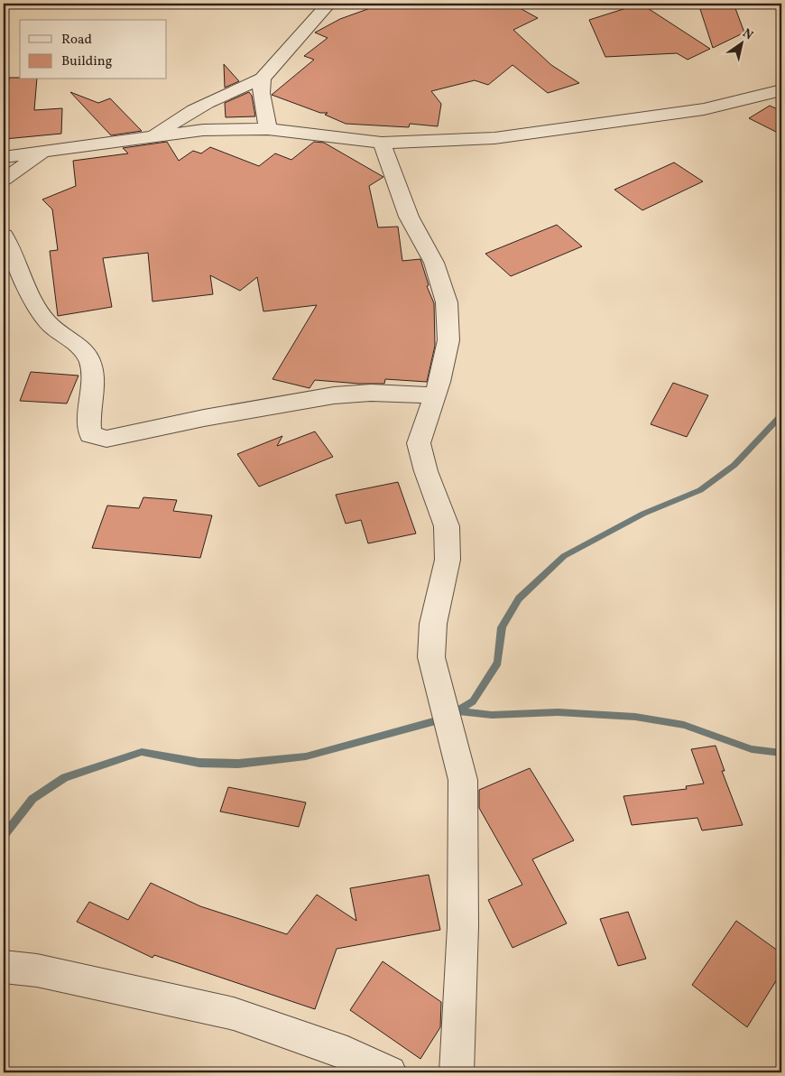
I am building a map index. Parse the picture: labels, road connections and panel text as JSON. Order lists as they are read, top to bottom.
{
  "legend": ["Road", "Building"],
  "north": "top right"
}
